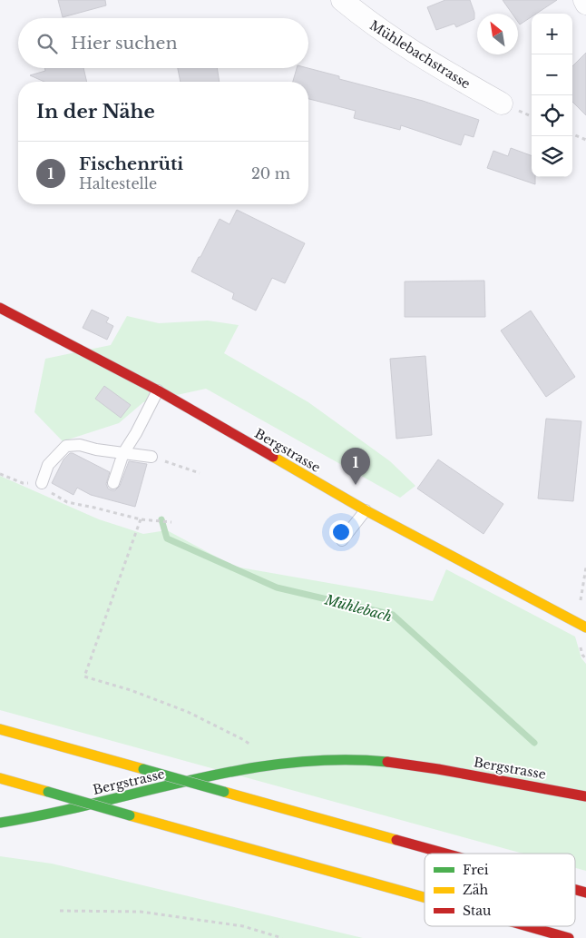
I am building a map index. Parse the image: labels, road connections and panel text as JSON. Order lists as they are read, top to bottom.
{
  "streets": {
    "main road": ["Bergstrasse"],
    "street": ["Mühlebachstrasse"]
  },
  "water": ["Mühlebach"],
  "legend": ["Frei", "Zäh", "Stau"],
  "north": "top left",
  "page": {
    "map_buttons": ["+", "−"],
    "search": "Hier suchen",
    "heading": "In der Nähe",
    "list": [
      {
        "mark": "1",
        "name": "Fischenrüti",
        "note": "Haltestelle",
        "value": "20 m"
      }
    ],
    "pins": "1"
  }
}
